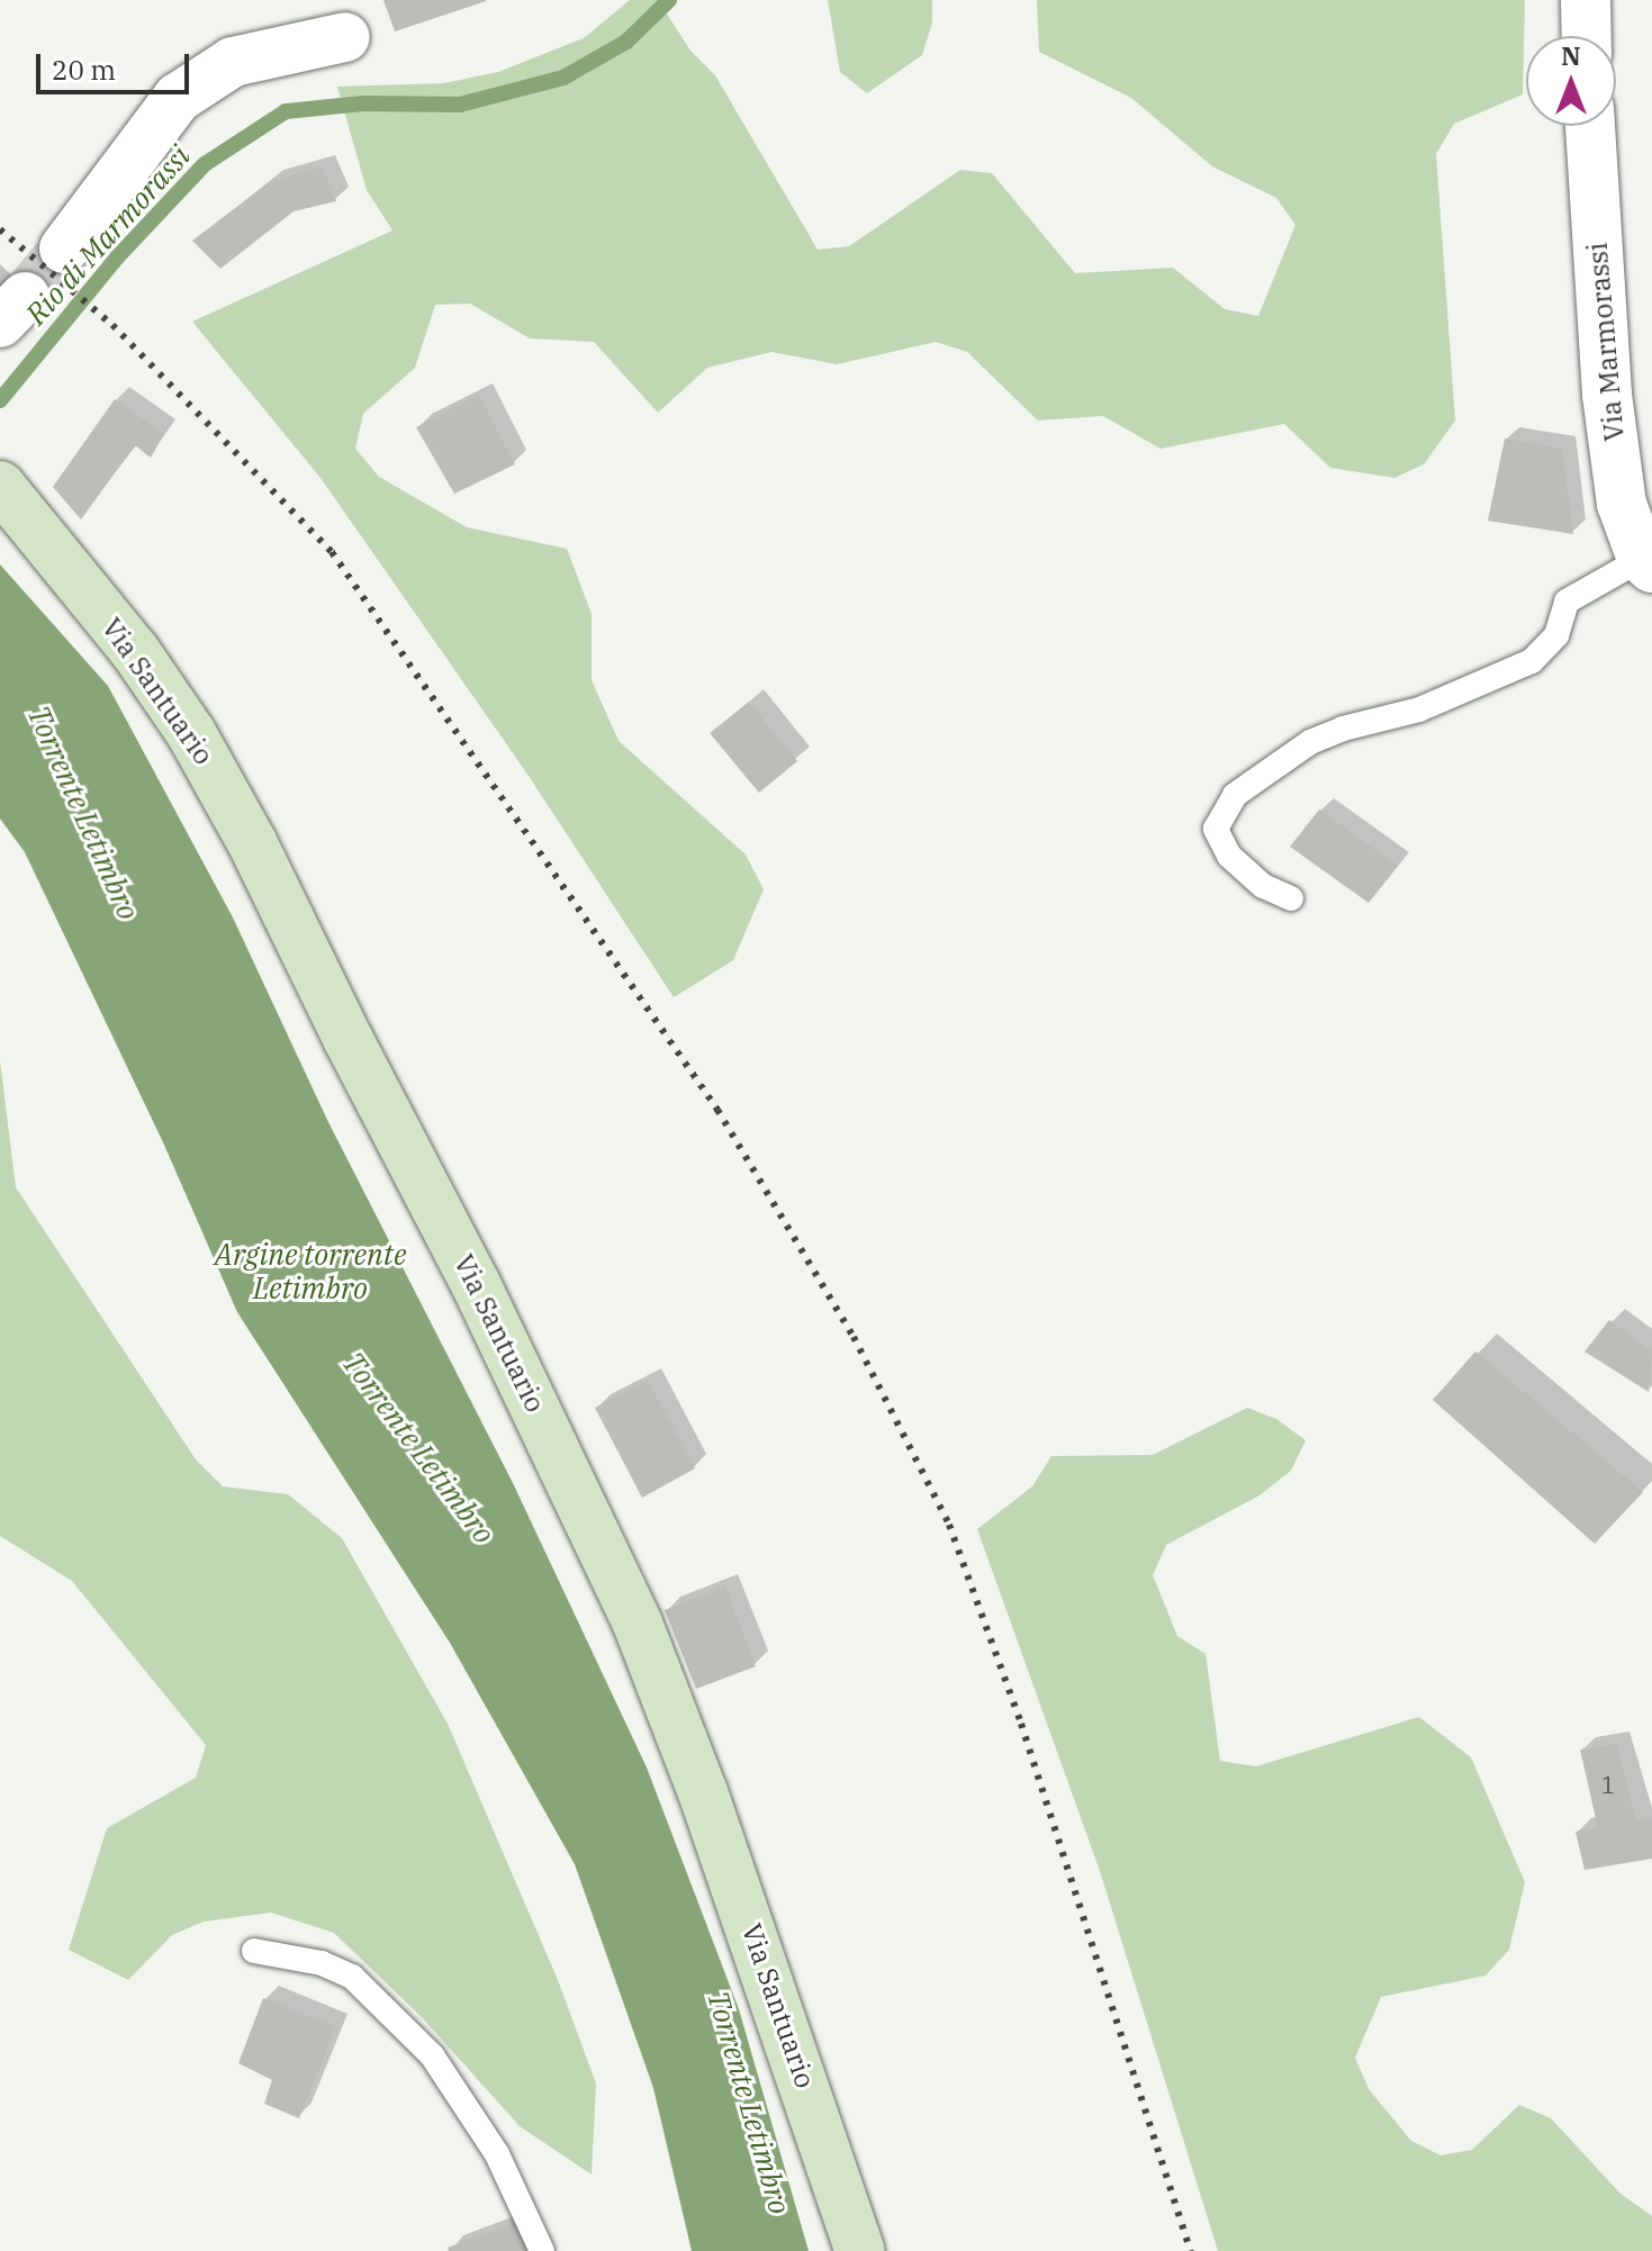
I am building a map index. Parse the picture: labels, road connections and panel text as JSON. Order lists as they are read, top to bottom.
{
  "streets": {
    "main road": ["Via Santuario"],
    "street": ["Via Marmorassi"]
  },
  "water": ["Rio di Marmorassi", "Torrente Letimbro", "Argine torrente Letimbro"],
  "house_numbers": ["1"],
  "scale_bar": "20 m",
  "north": "top"
}
